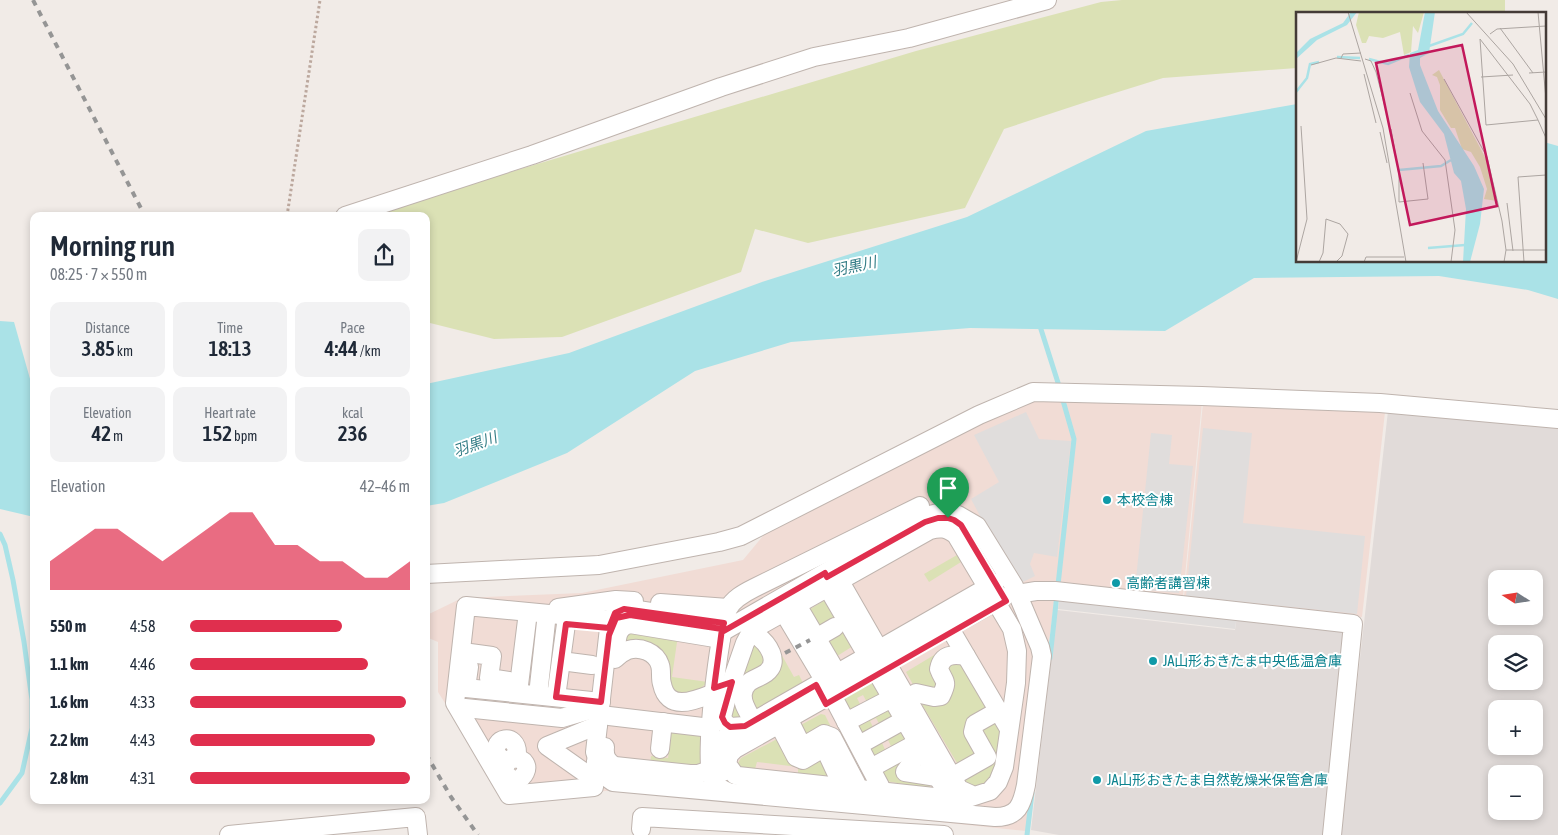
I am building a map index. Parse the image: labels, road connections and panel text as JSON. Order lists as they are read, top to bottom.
{
  "water": ["羽黒川"],
  "places": [
    "本校舎棟",
    "高齢者講習棟",
    "JA山形おきたま中央低温倉庫",
    "JA山形おきたま自然乾燥米保管倉庫"
  ],
  "north": "left",
  "page": {
    "heading": ["Morning run", "08:25 · 7 × 550 m"],
    "stats": [
      ["Distance", "3.85 km"],
      ["Time", "18:13"],
      ["Pace", "4:44 /km"],
      ["Elevation", "42 m"],
      ["Heart rate", "152 bpm"],
      ["kcal", "236"]
    ],
    "chart": ["Elevation", "42–46 m"],
    "map_buttons": ["+", "−"],
    "list": [
      {
        "name": "550 m",
        "note": "4:58"
      },
      {
        "name": "1.1 km",
        "note": "4:46"
      },
      {
        "name": "1.6 km",
        "note": "4:33"
      },
      {
        "name": "2.2 km",
        "note": "4:43"
      },
      {
        "name": "2.8 km",
        "note": "4:31"
      }
    ]
  }
}
